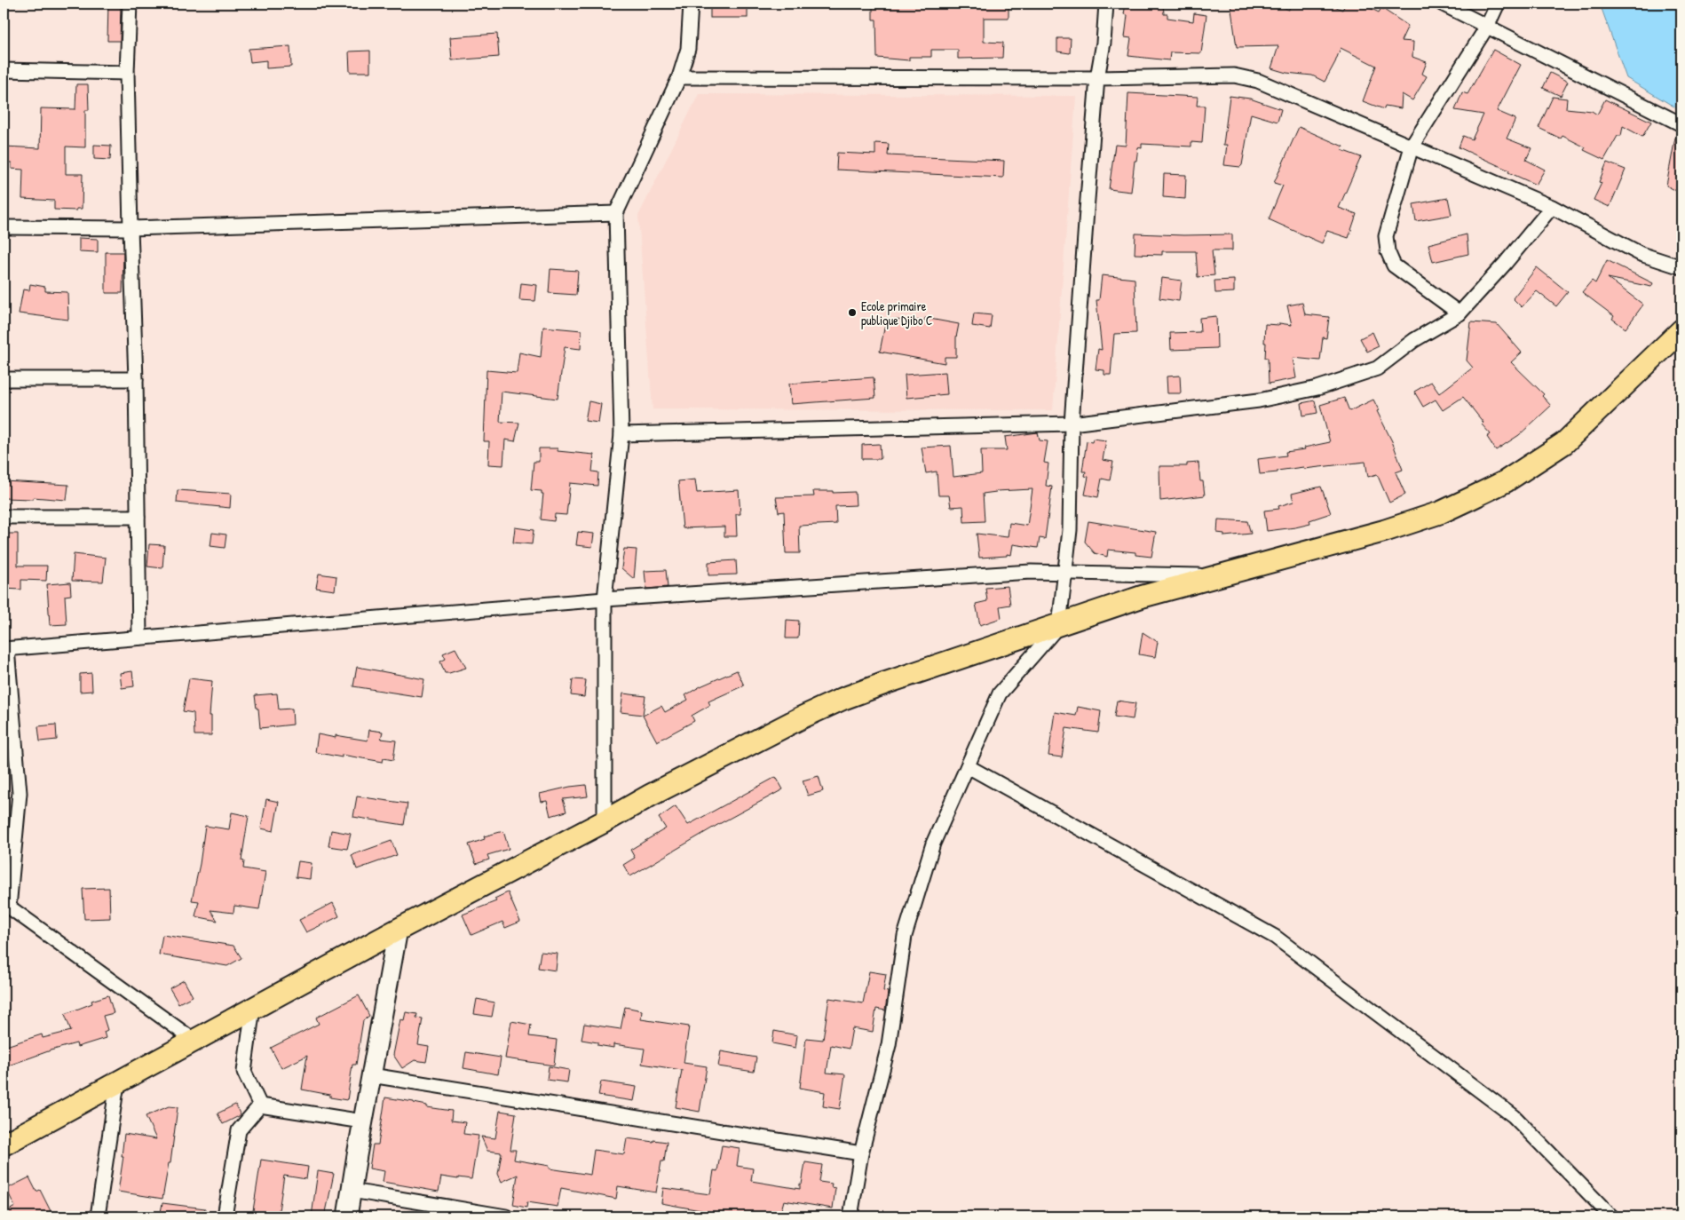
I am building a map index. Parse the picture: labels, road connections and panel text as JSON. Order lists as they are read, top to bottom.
{
  "places": ["Ecole primaire publique Djibo C"]
}
